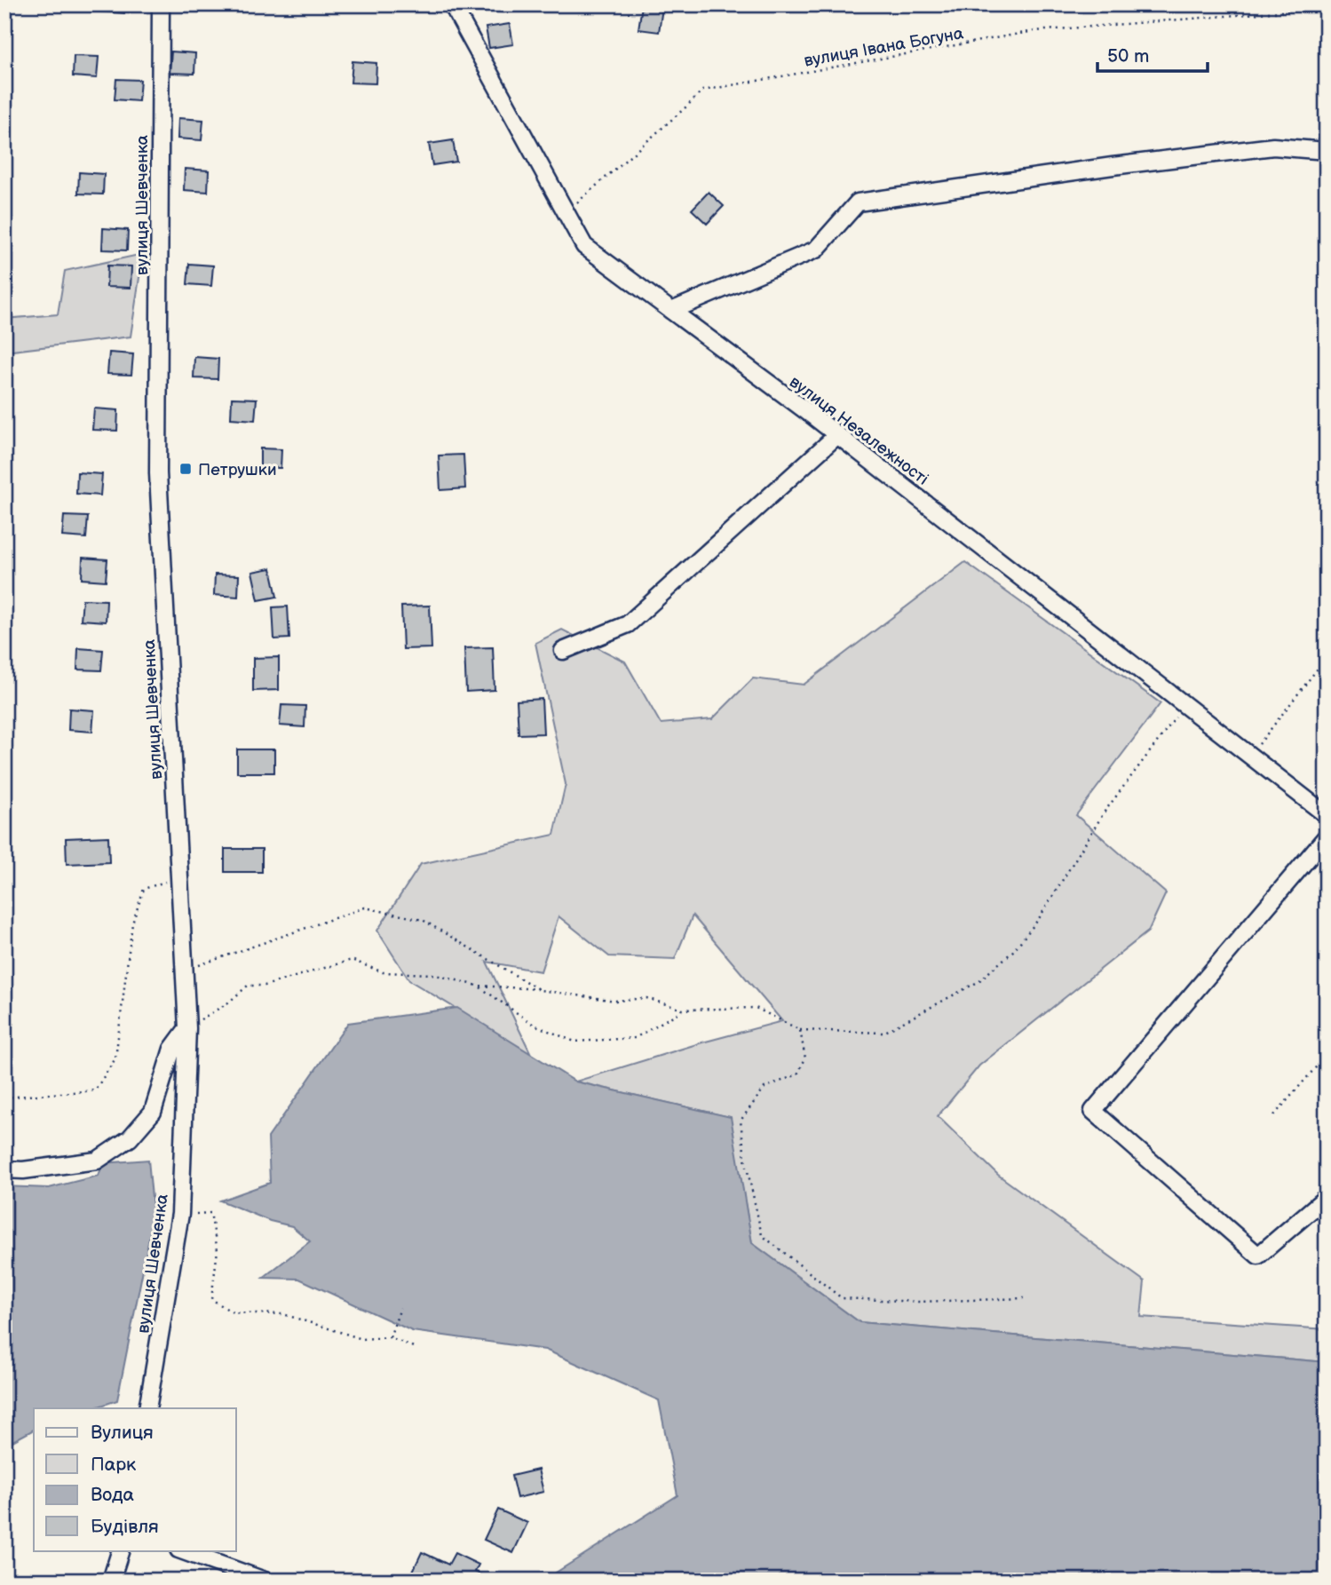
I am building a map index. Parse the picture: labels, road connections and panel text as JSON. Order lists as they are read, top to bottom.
{
  "streets": {
    "street": ["вулиця Шевченка", "вулиця Незалежності"],
    "path": ["вулиця Івана Богуна"]
  },
  "crossings": [
    ["вулиця Івана Богуна", "вулиця Незалежності"]
  ],
  "places": {
    "transit": ["Петрушки"]
  },
  "legend": [
    "Вулиця",
    "Парк",
    "Вода",
    "Будівля"
  ],
  "scale_bar": "50 m"
}
